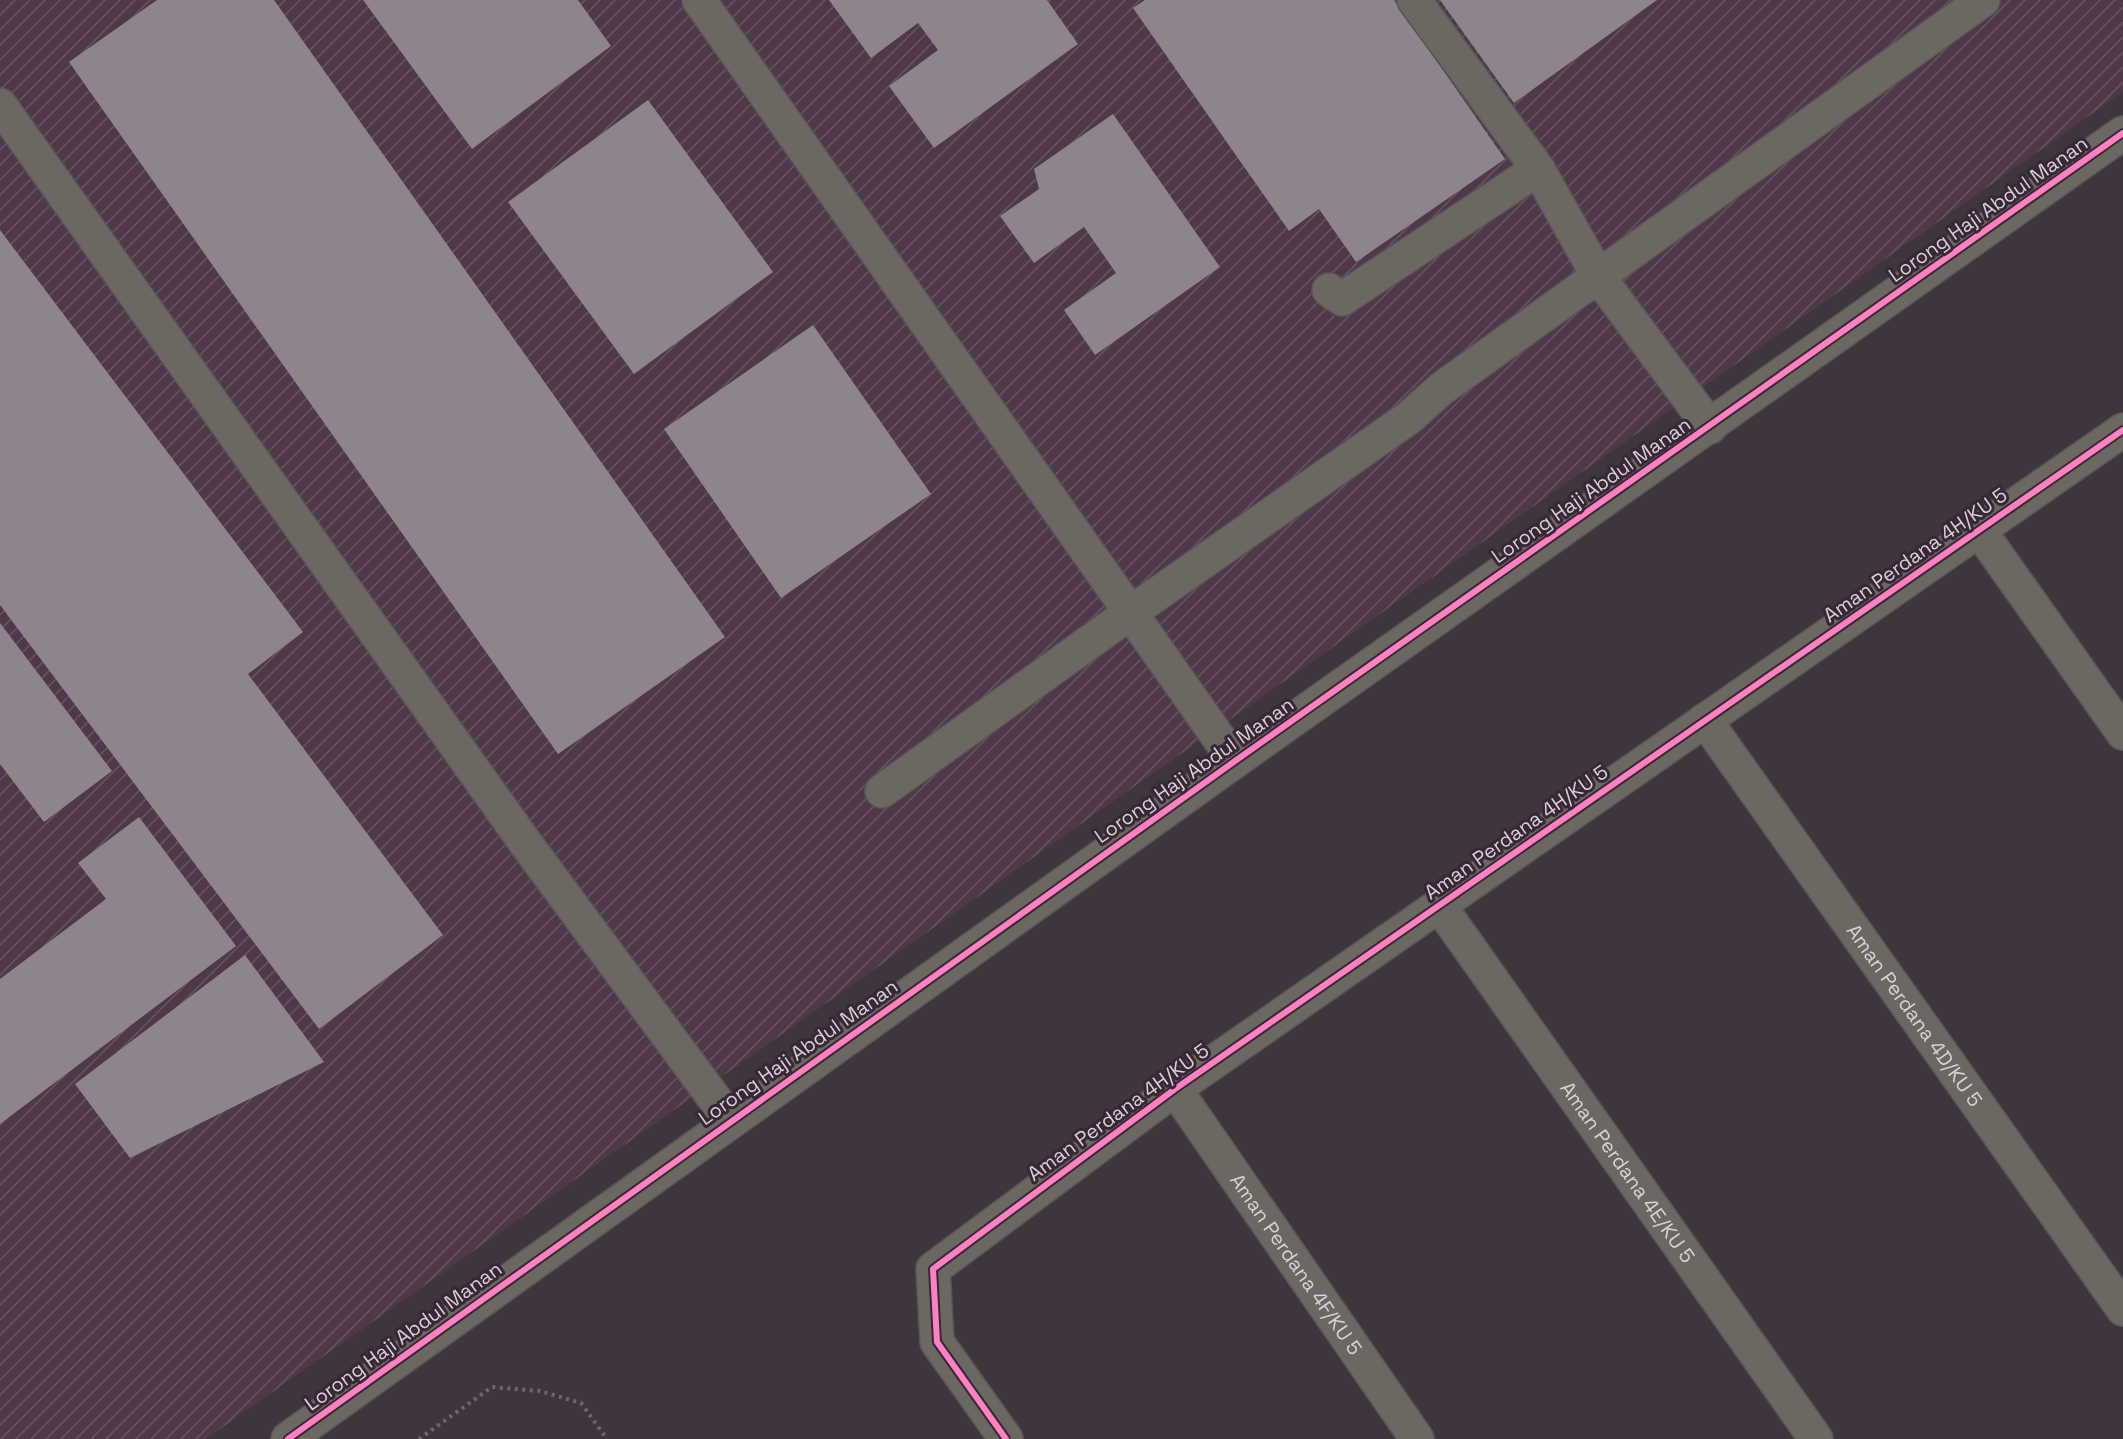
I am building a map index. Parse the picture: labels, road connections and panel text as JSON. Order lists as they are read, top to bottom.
{
  "streets": {
    "street": [
      "Lorong Haji Abdul Manan",
      "Aman Perdana 4H/KU 5",
      "Aman Perdana 4D/KU 5",
      "Aman Perdana 4E/KU 5",
      "Aman Perdana 4F/KU 5"
    ]
  },
  "crossings": [
    ["Aman Perdana 4H/KU 5", "Aman Perdana 4D/KU 5"],
    ["Aman Perdana 4H/KU 5", "Aman Perdana 4E/KU 5"],
    ["Aman Perdana 4H/KU 5", "Aman Perdana 4F/KU 5"]
  ]
}
